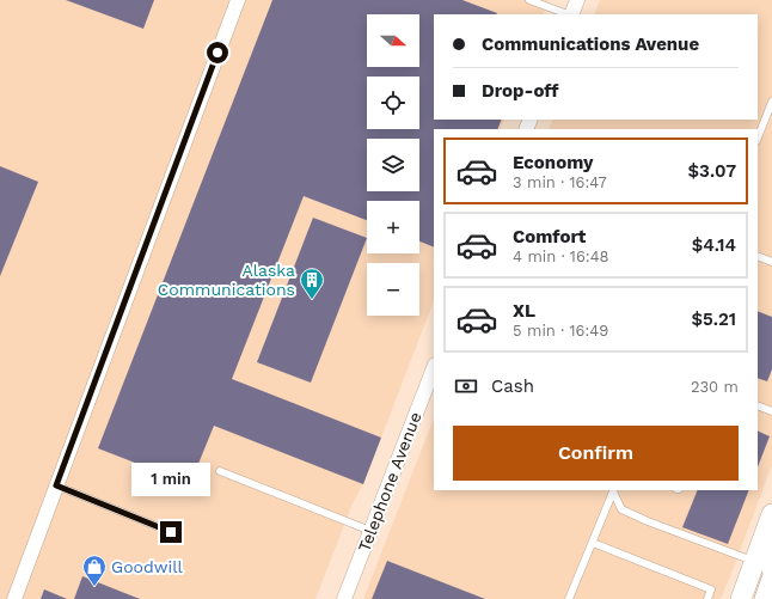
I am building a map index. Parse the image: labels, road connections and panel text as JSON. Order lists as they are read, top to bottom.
{
  "streets": {
    "street": ["Telephone Avenue"]
  },
  "places": {
    "building": ["Alaska Communications"],
    "shop": ["Goodwill"]
  },
  "north": "right",
  "page": {
    "map_buttons": ["+", "−"],
    "banner": ["Communications Avenue", "Drop-off"],
    "list": [
      {
        "name": "Economy",
        "note": "3 min · 16:47",
        "value": "$3.07"
      },
      {
        "name": "Comfort",
        "note": "4 min · 16:48",
        "value": "$4.14"
      },
      {
        "name": "XL",
        "note": "5 min · 16:49",
        "value": "$5.21"
      }
    ],
    "pay": ["Cash", "230 m"],
    "buttons": "Confirm",
    "bubble": "1 min"
  }
}
